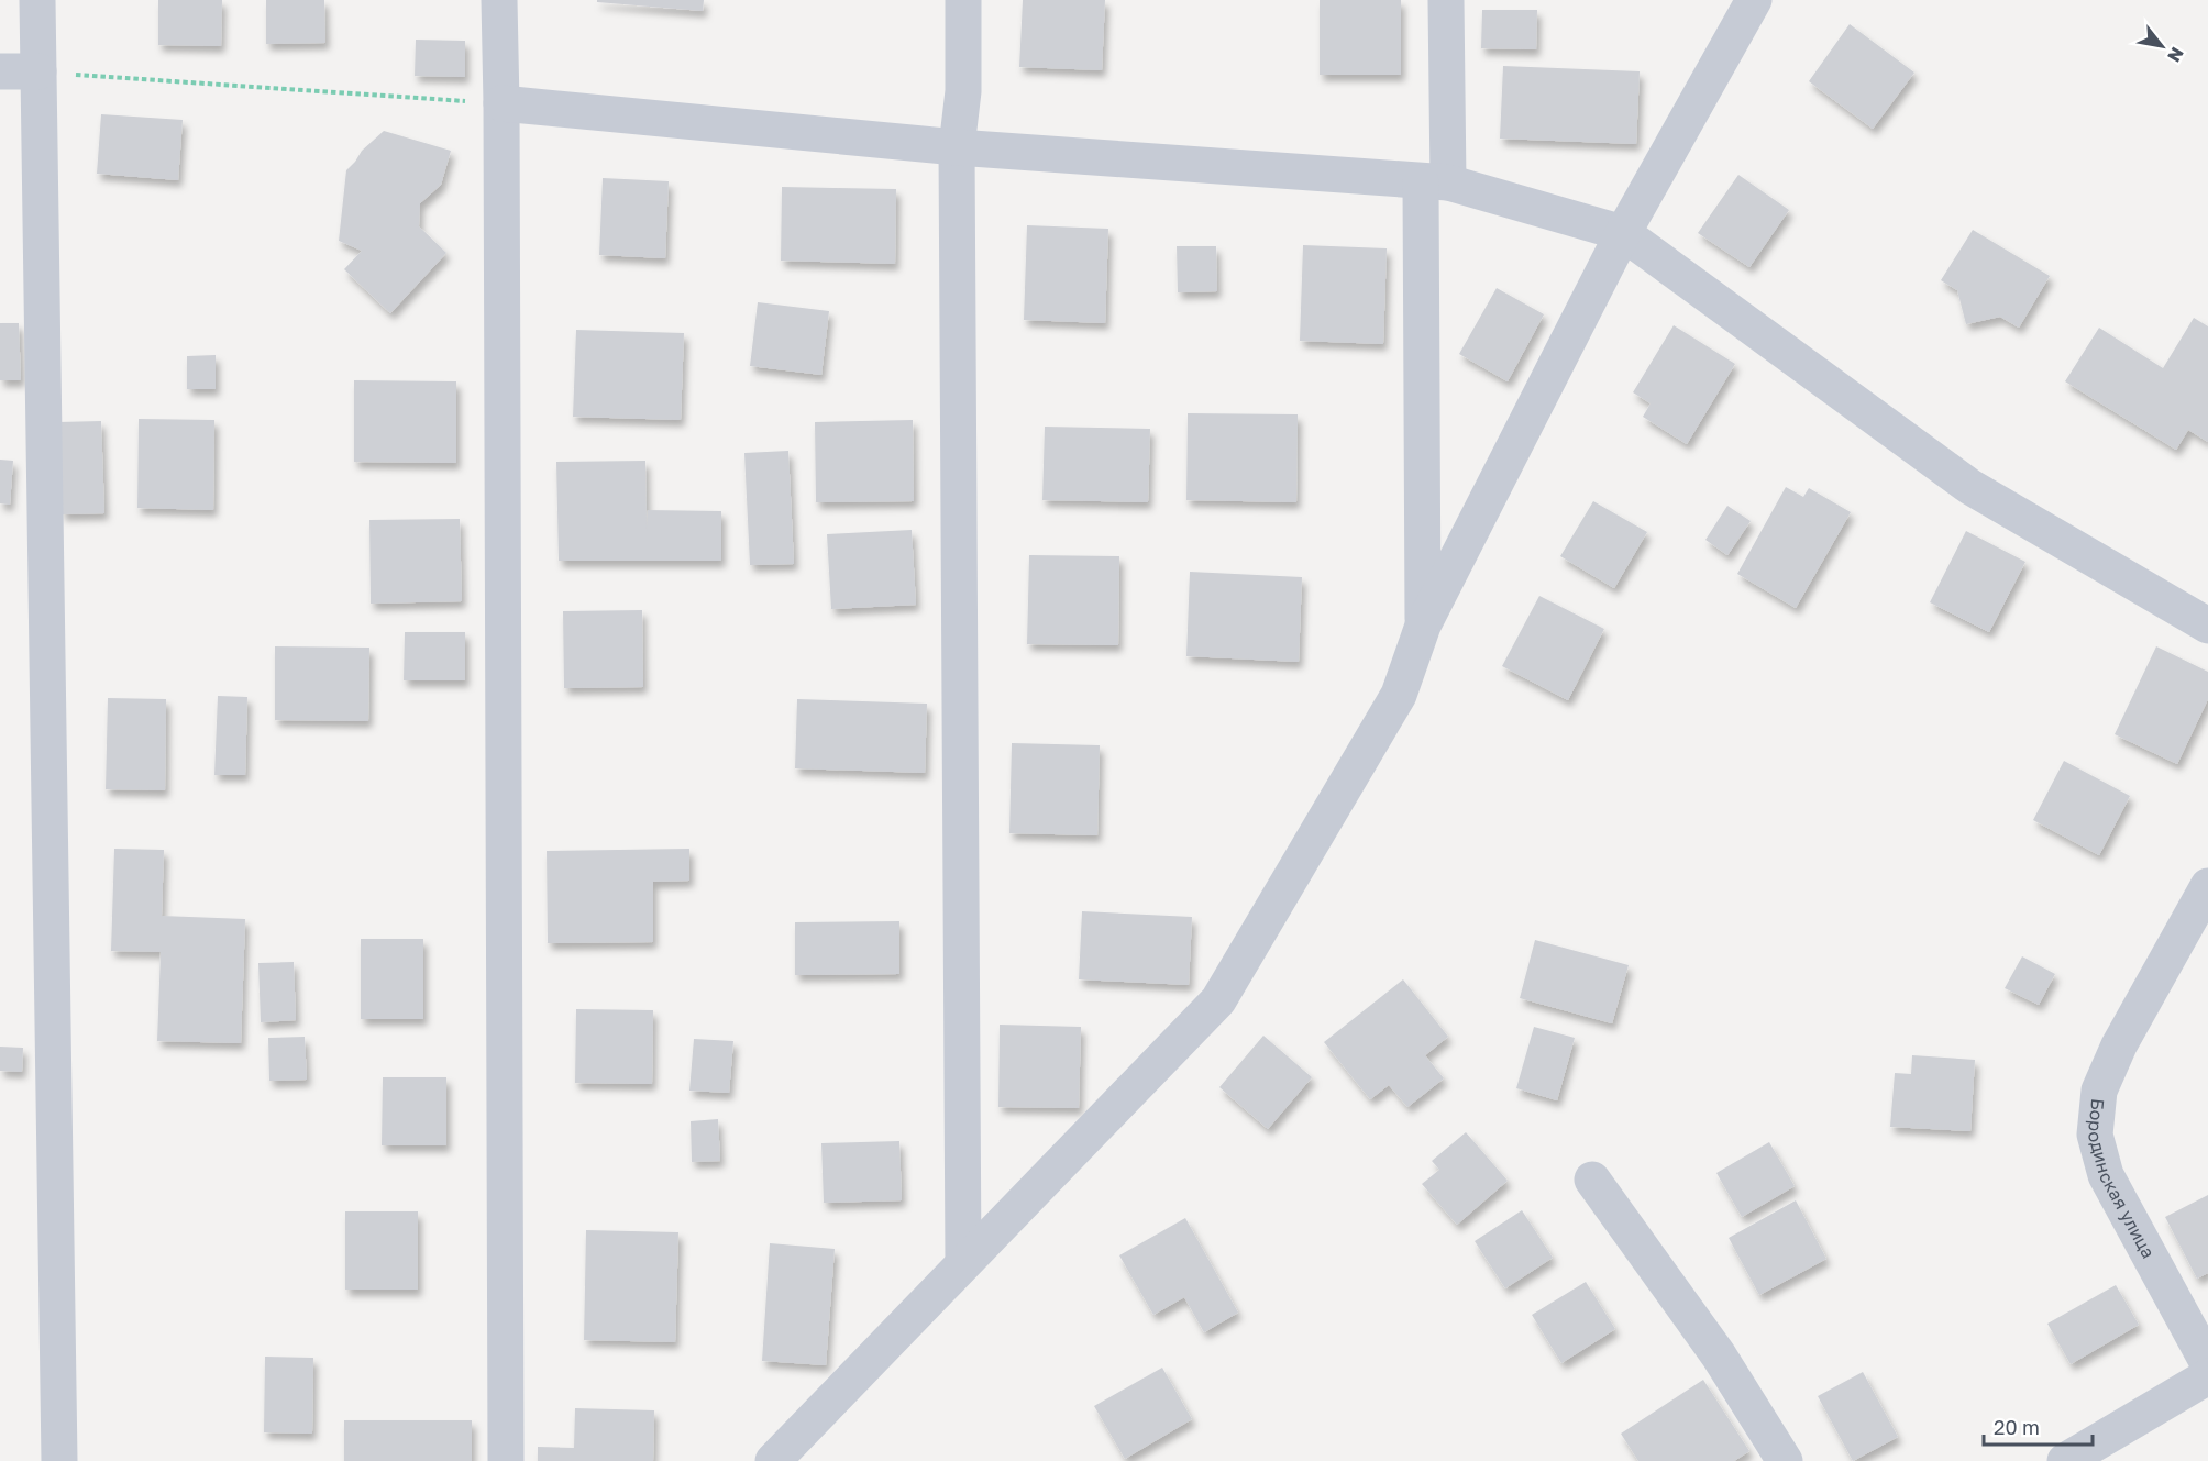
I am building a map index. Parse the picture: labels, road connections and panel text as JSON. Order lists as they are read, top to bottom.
{
  "streets": {
    "street": ["Бородинская улица"]
  },
  "scale_bar": "20 m",
  "north": "bottom right"
}
